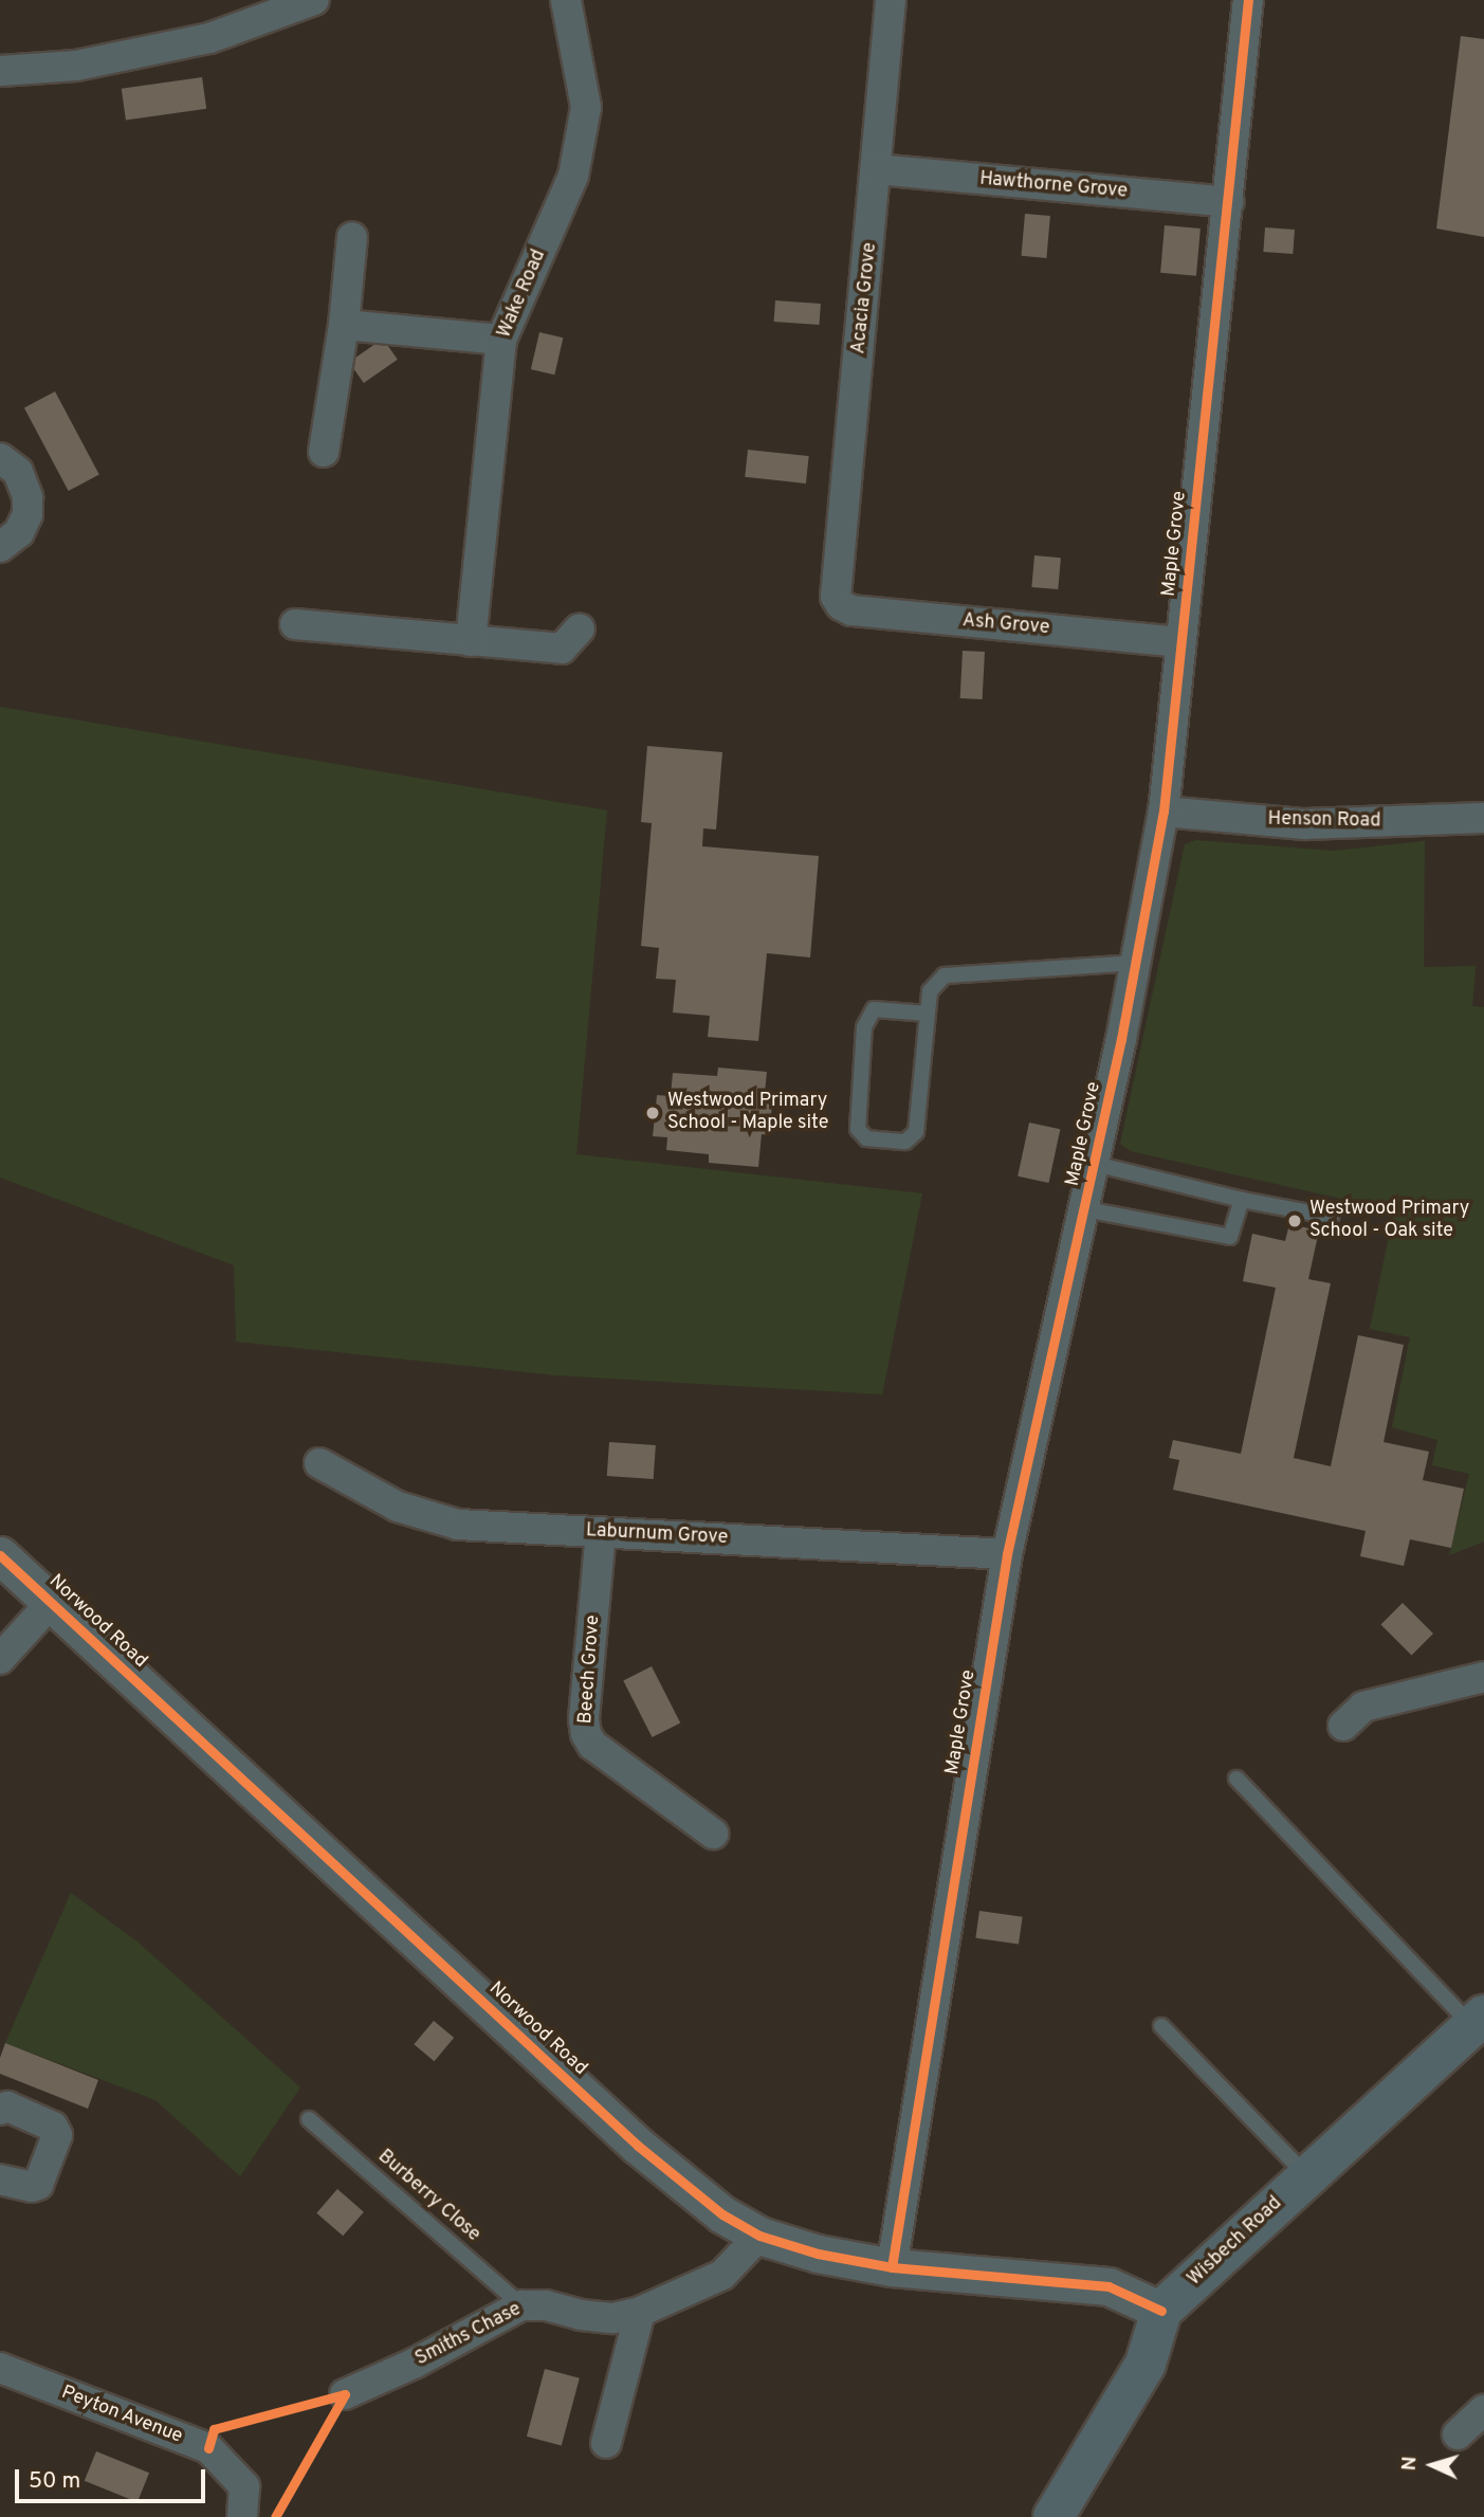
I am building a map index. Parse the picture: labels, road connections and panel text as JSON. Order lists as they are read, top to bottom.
{
  "streets": {
    "main road": ["Wisbech Road"],
    "street": [
      "Hawthorne Grove",
      "Wake Road",
      "Acacia Grove",
      "Maple Grove",
      "Ash Grove",
      "Henson Road",
      "Laburnum Grove",
      "Norwood Road",
      "Beech Grove",
      "Smiths Chase",
      "Peyton Avenue"
    ],
    "lane": ["Burberry Close"]
  },
  "crossings": [
    ["Hawthorne Grove", "Acacia Grove"],
    ["Hawthorne Grove", "Maple Grove"],
    ["Acacia Grove", "Ash Grove"],
    ["Maple Grove", "Ash Grove"],
    ["Maple Grove", "Henson Road"],
    ["Maple Grove", "Laburnum Grove"],
    ["Maple Grove", "Norwood Road"],
    ["Laburnum Grove", "Beech Grove"],
    ["Norwood Road", "Wisbech Road"],
    ["Norwood Road", "Smiths Chase"],
    ["Burberry Close", "Smiths Chase"]
  ],
  "places": ["Westwood Primary School - Maple site", "Westwood Primary School - Oak site"],
  "scale_bar": "50 m",
  "north": "left"
}
